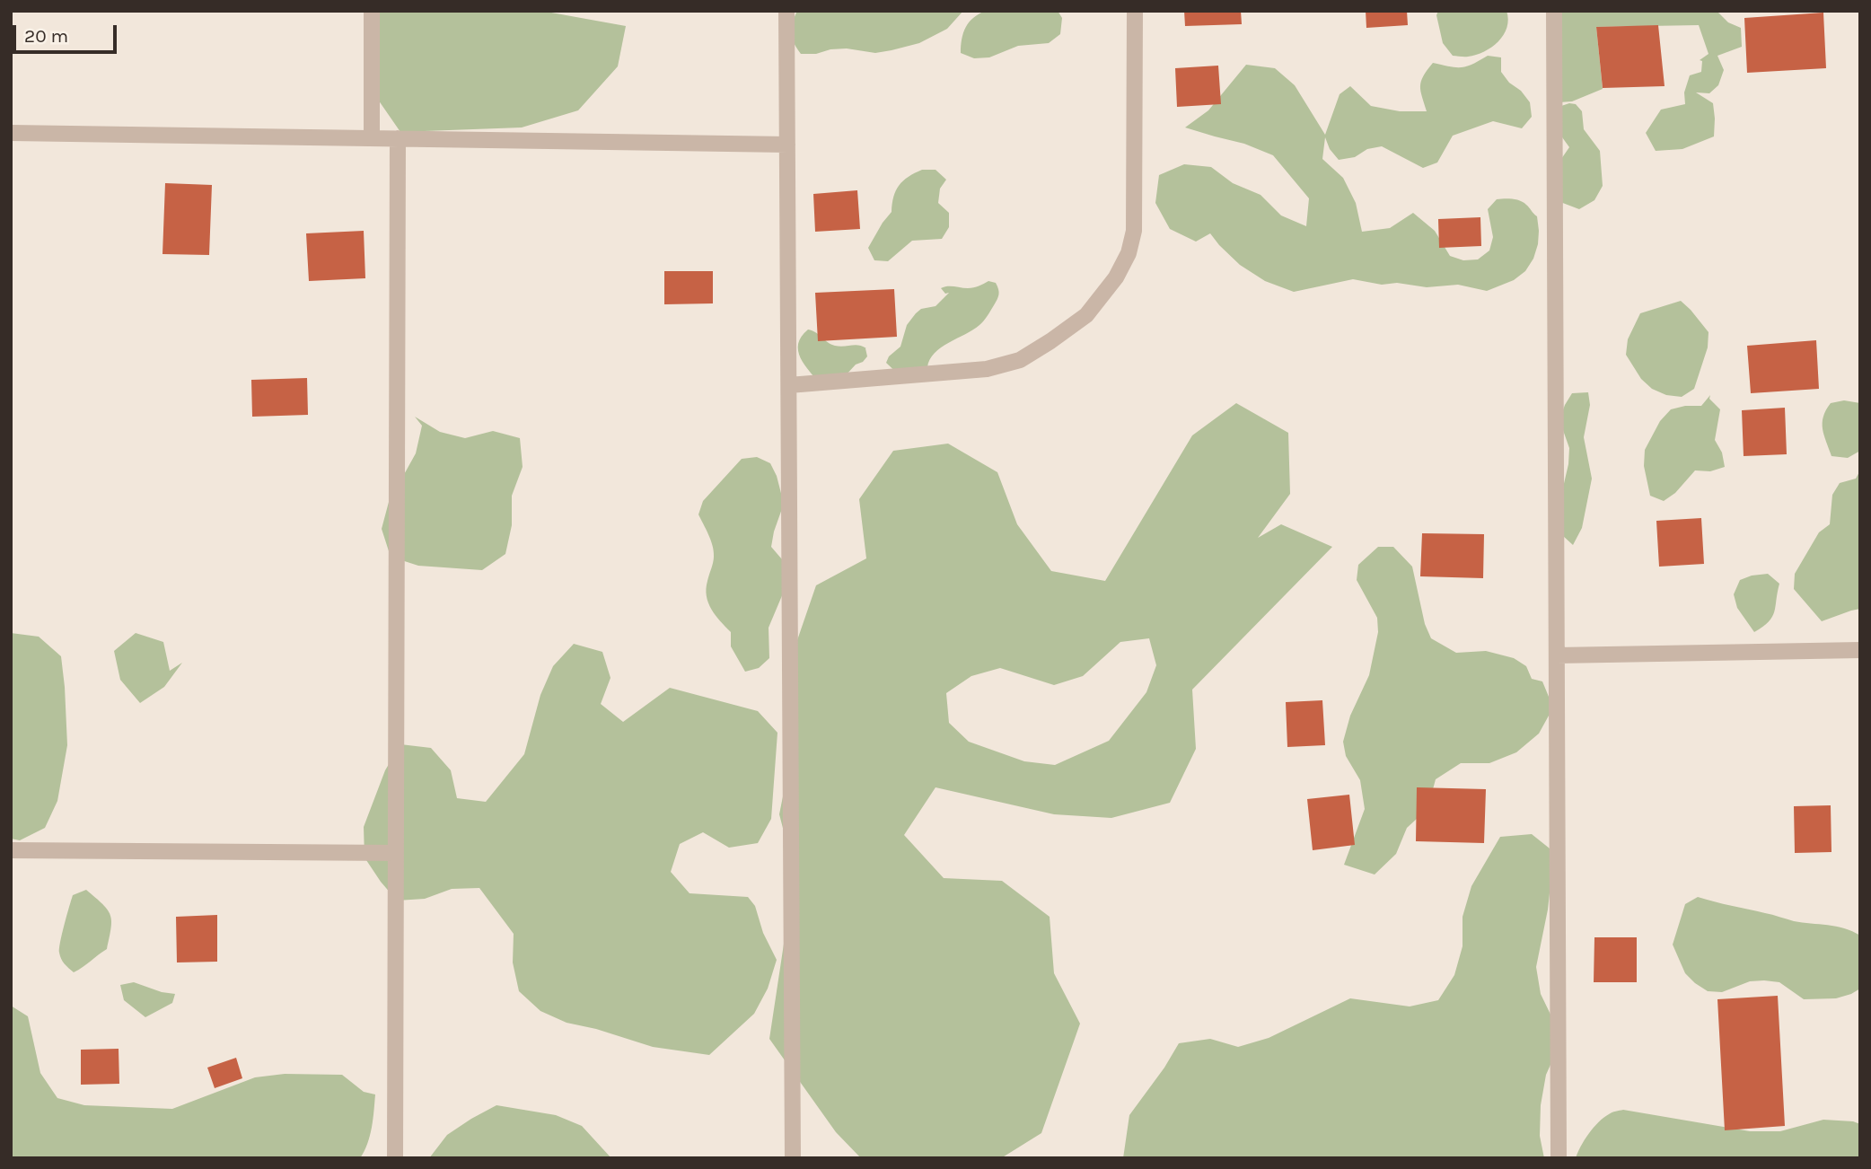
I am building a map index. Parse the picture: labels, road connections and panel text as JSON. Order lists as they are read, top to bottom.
{
  "scale_bar": "20 m"
}
